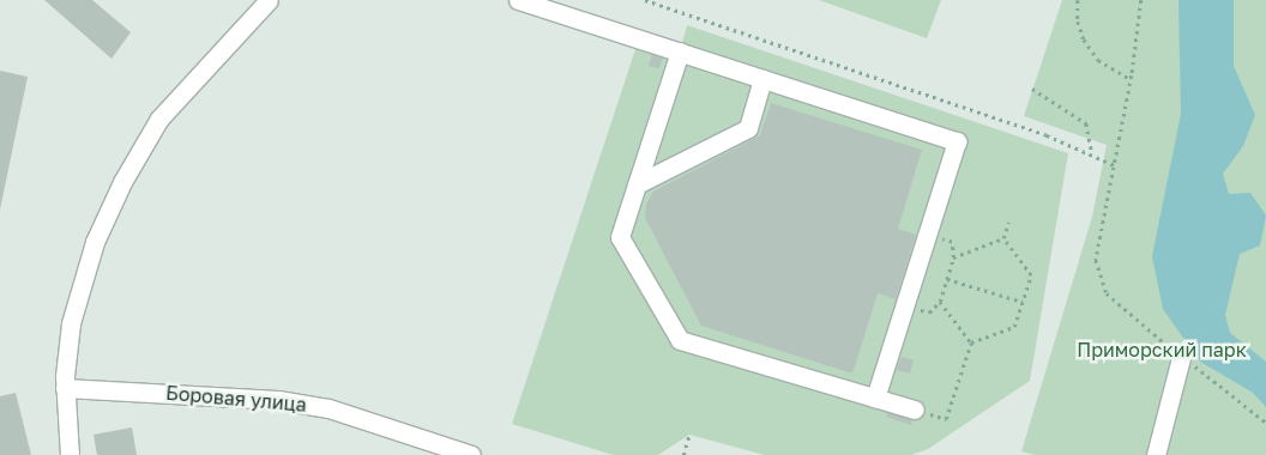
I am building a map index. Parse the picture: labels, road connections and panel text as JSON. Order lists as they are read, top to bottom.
{
  "streets": {
    "street": ["Боровая улица"]
  },
  "parks": ["Приморский парк"]
}
